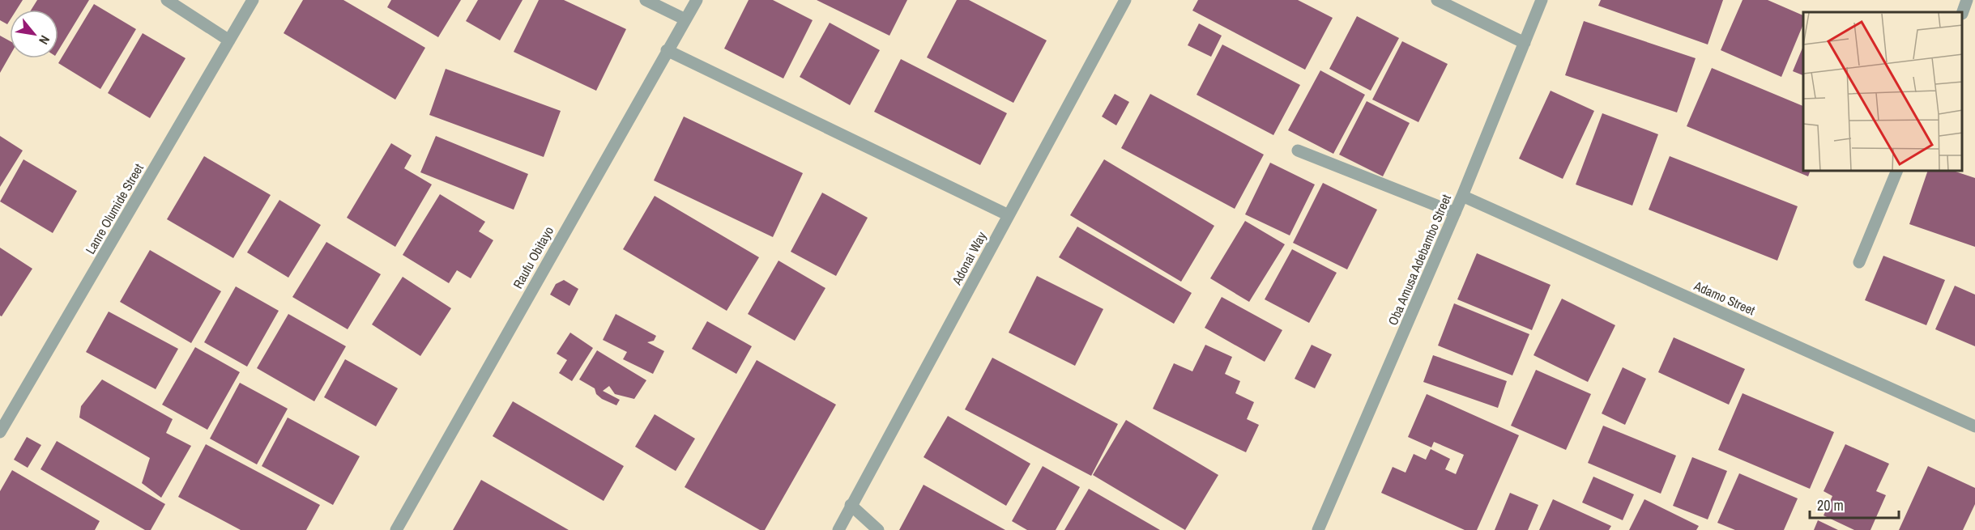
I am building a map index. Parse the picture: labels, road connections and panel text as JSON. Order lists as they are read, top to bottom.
{
  "streets": {
    "street": [
      "Lanre Olumide Street",
      "Raufu Obitayo",
      "Adonai Way",
      "Oba Amusa Adebambo Street",
      "Adamo Street"
    ]
  },
  "crossings": [
    ["Oba Amusa Adebambo Street", "Adamo Street"]
  ],
  "scale_bar": "20 m",
  "north": "bottom right"
}
